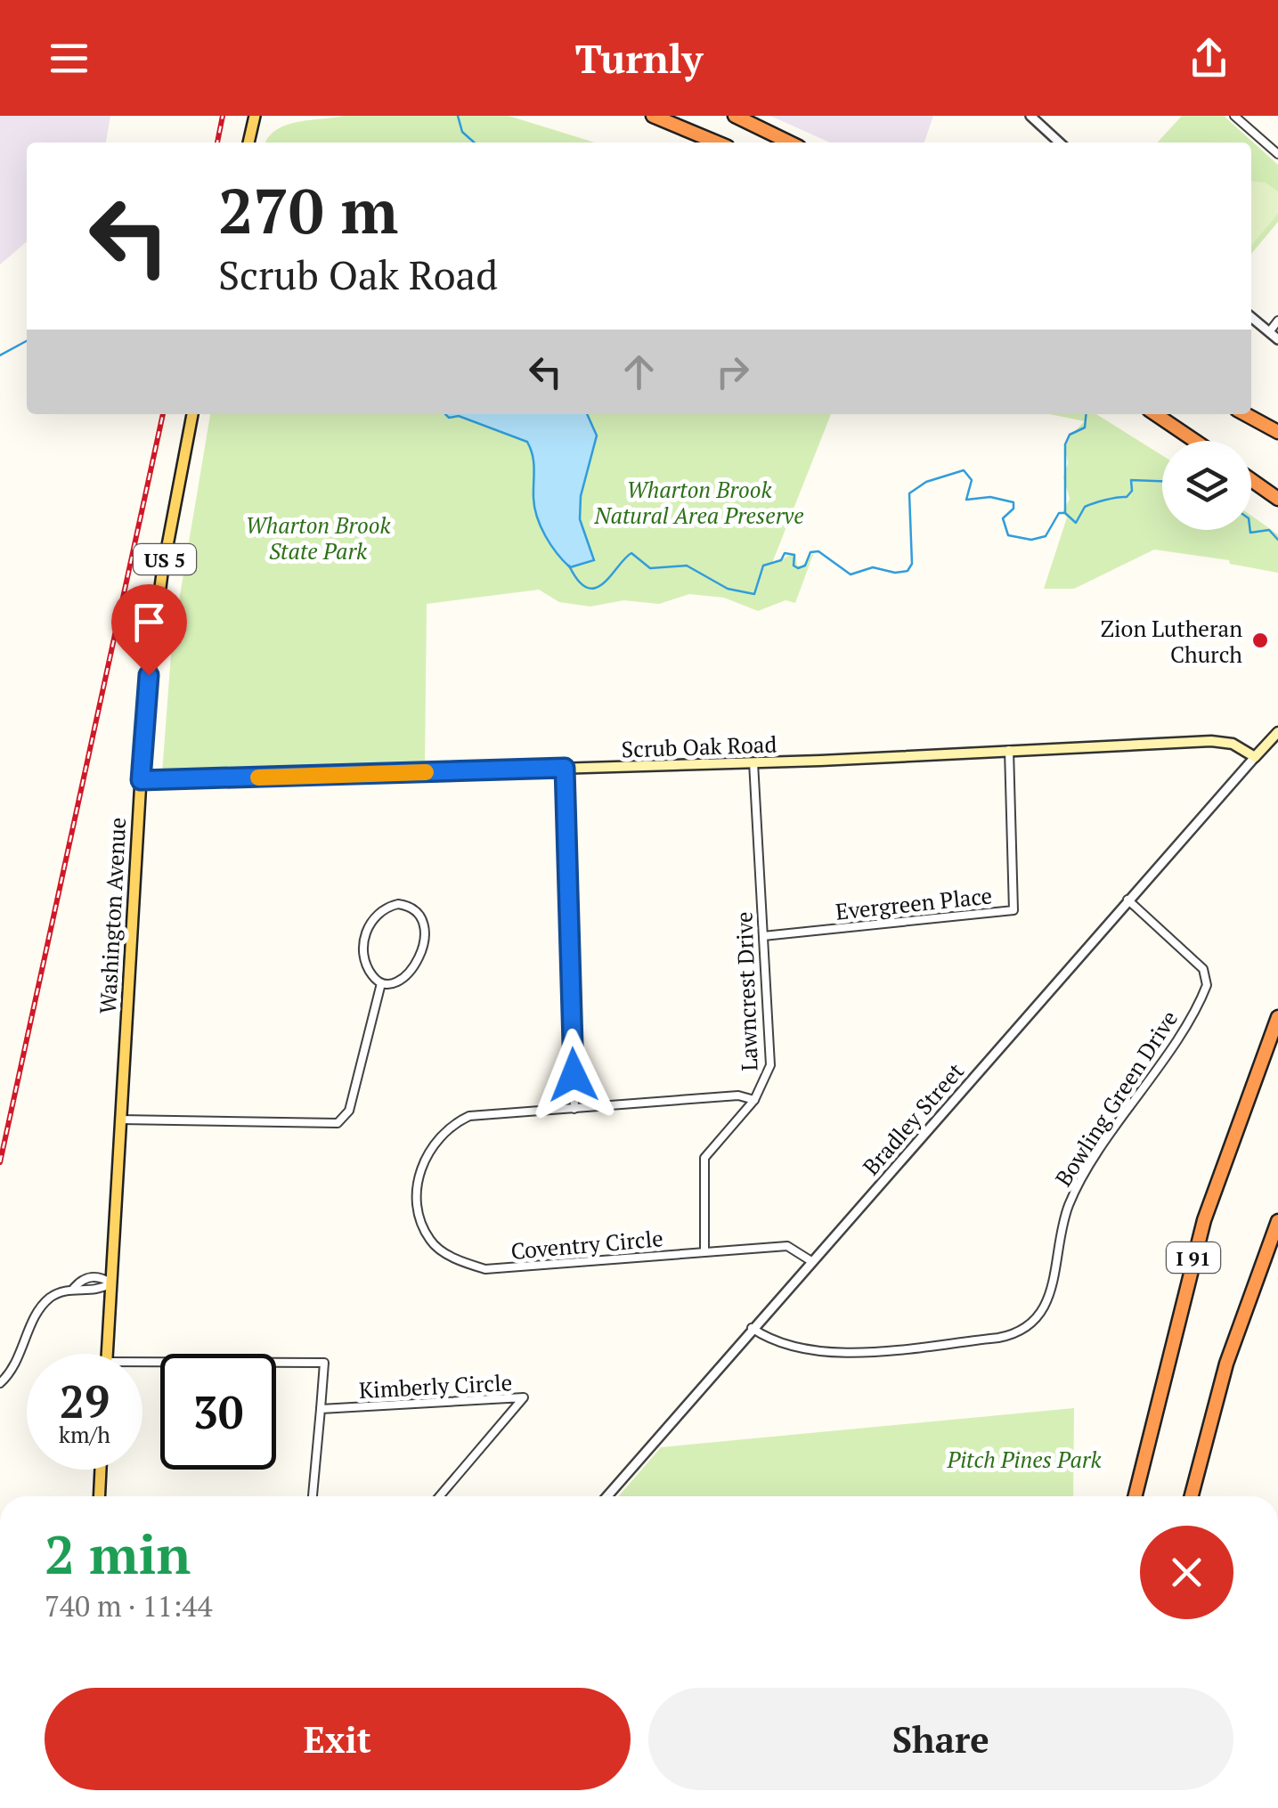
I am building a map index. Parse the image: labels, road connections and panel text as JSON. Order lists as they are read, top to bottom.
{
  "streets": {
    "highway": ["I 91"],
    "main road": ["US 5", "Scrub Oak Road", "Washington Avenue"],
    "street": [
      "Evergreen Place",
      "Lawncrest Drive",
      "Bowling Green Drive",
      "Bradley Street",
      "Coventry Circle",
      "Kimberly Circle"
    ]
  },
  "crossings": [
    ["Scrub Oak Road", "Evergreen Place"],
    ["Scrub Oak Road", "Washington Avenue"],
    ["Scrub Oak Road", "Lawncrest Drive"],
    ["Scrub Oak Road", "Bradley Street"],
    ["Evergreen Place", "Lawncrest Drive"],
    ["Lawncrest Drive", "Coventry Circle"],
    ["Bowling Green Drive", "Bradley Street"],
    ["Bradley Street", "Coventry Circle"]
  ],
  "parks": ["Wharton Brook Natural Area Preserve", "Wharton Brook State Park", "Pitch Pines Park"],
  "places": ["Zion Lutheran Church"],
  "page": {
    "header": "Turnly",
    "turn": ["270 m", "Scrub Oak Road"],
    "speed": "29 km/h",
    "limit": "30",
    "heading": ["2 min", "740 m · 11:44"],
    "buttons": ["Exit", "Share"]
  }
}
